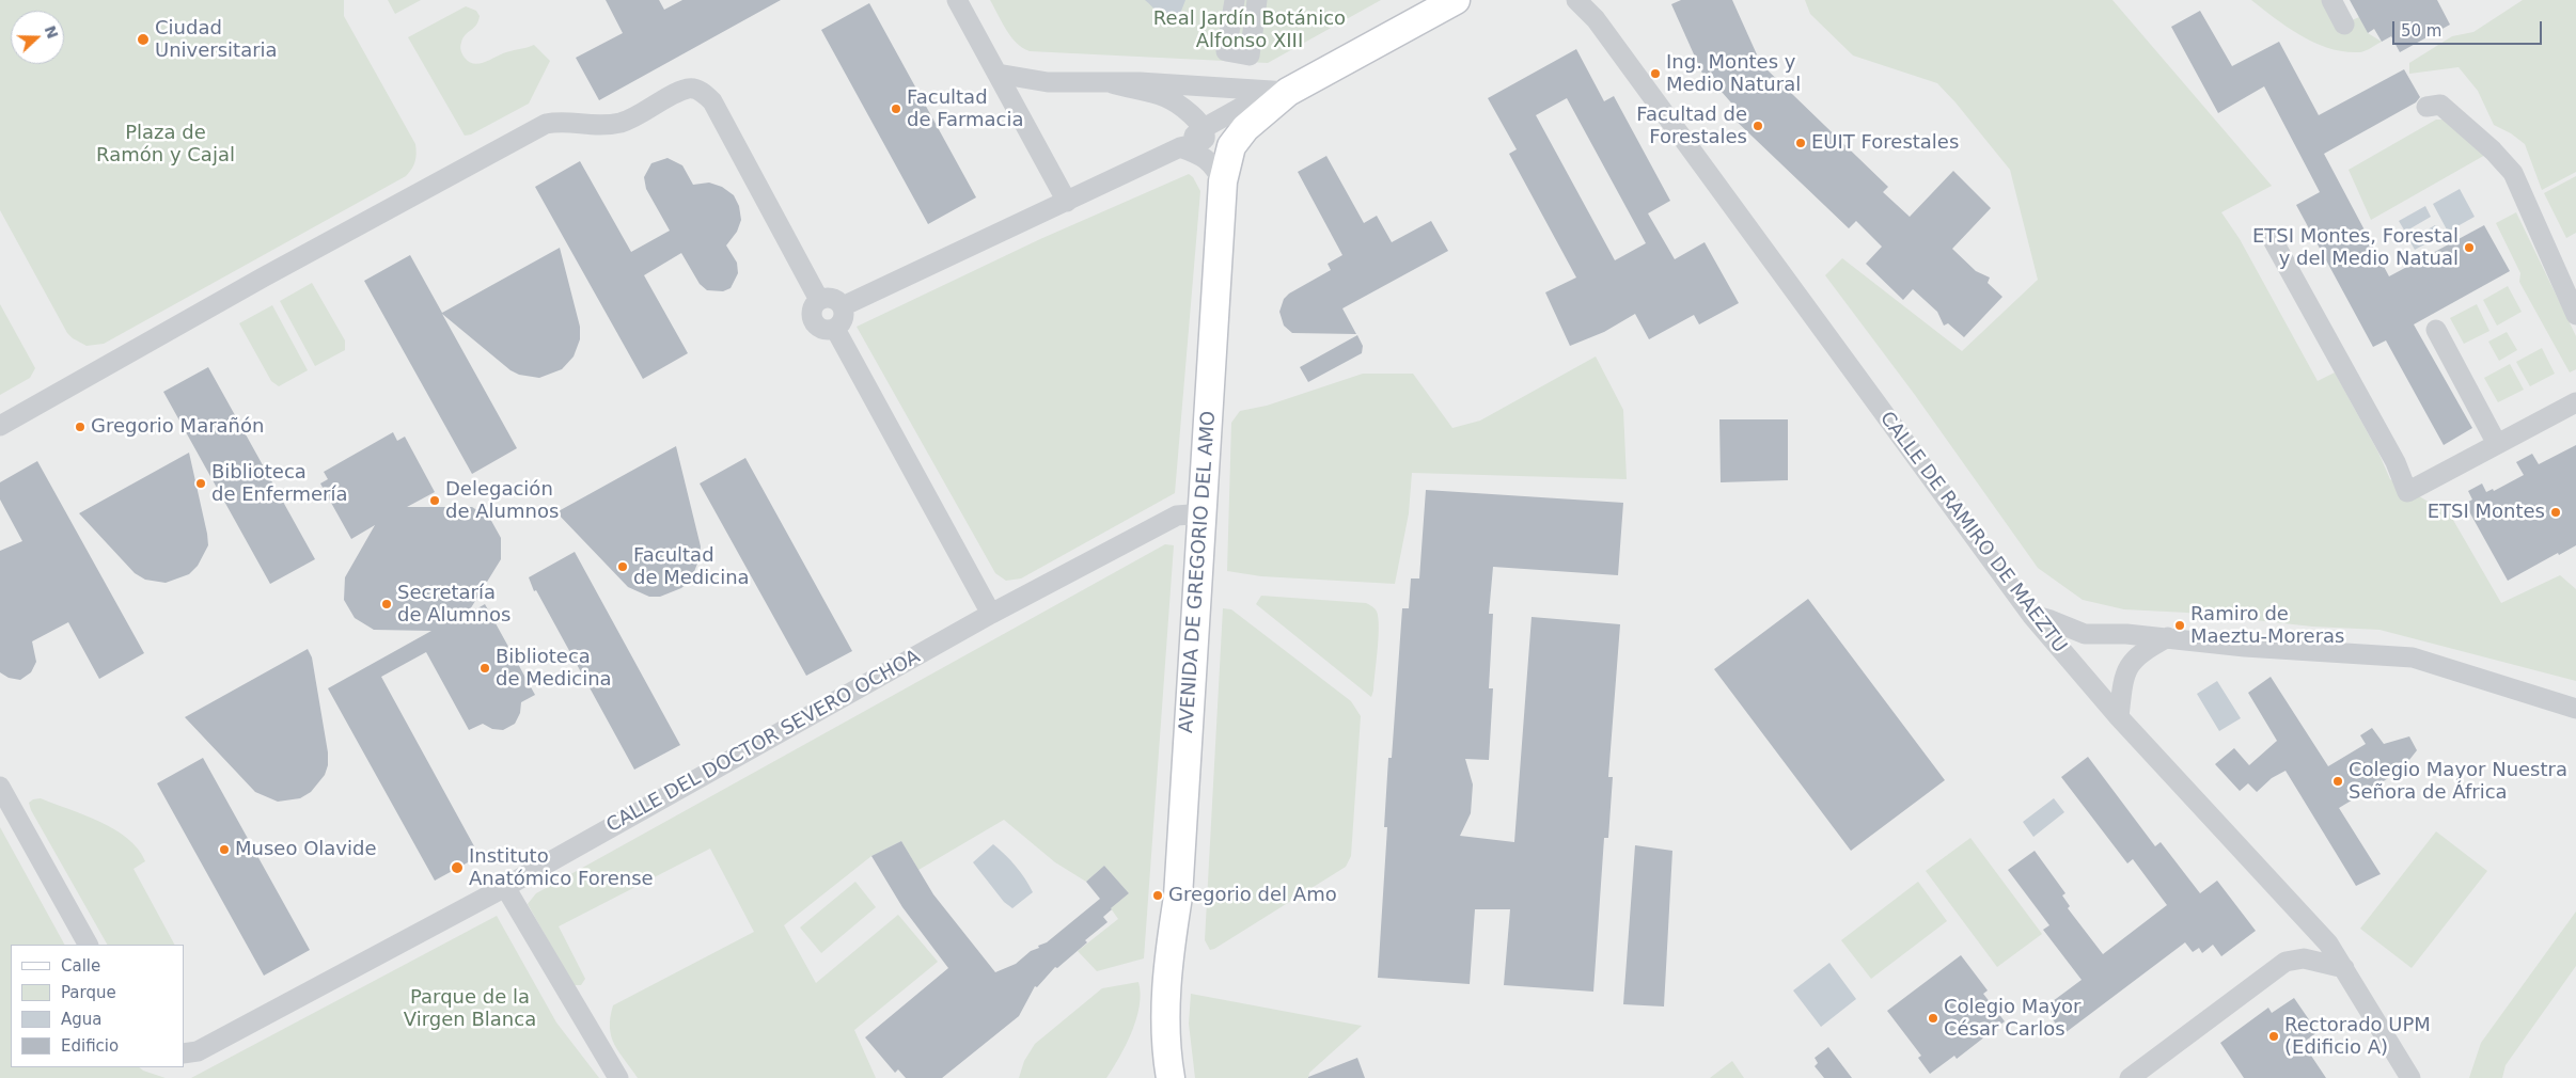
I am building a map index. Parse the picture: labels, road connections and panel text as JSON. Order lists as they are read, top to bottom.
{
  "streets": {
    "street": ["CALLE DE RAMIRO DE MAEZTU", "AVENIDA DE GREGORIO DEL AMO", "CALLE DEL DOCTOR SEVERO OCHOA"]
  },
  "crossings": [
    ["AVENIDA DE GREGORIO DEL AMO", "CALLE DEL DOCTOR SEVERO OCHOA"]
  ],
  "parks": ["Real Jardín Botánico Alfonso XIII", "Plaza de Ramón y Cajal", "Parque de la Virgen Blanca"],
  "places": [
    "Ciudad Universitaria",
    "Ing. Montes y Medio Natural",
    "Facultad de Farmacia",
    "Facultad de Forestales",
    "EUIT Forestales",
    "ETSI Montes, Forestal y del Medio Natual",
    "Gregorio Marañón",
    "Biblioteca de Enfermería",
    "Delegación de Alumnos",
    "ETSI Montes",
    "Facultad de Medicina",
    "Secretaría de Alumnos",
    "Ramiro de Maeztu-Moreras",
    "Biblioteca de Medicina",
    "Colegio Mayor Nuestra Señora de África",
    "Museo Olavide",
    "Instituto Anatómico Forense",
    "Gregorio del Amo",
    "Colegio Mayor César Carlos",
    "Rectorado UPM (Edificio A)"
  ],
  "legend": [
    "Calle",
    "Parque",
    "Agua",
    "Edificio"
  ],
  "scale_bar": "50 m",
  "north": "right"
}
